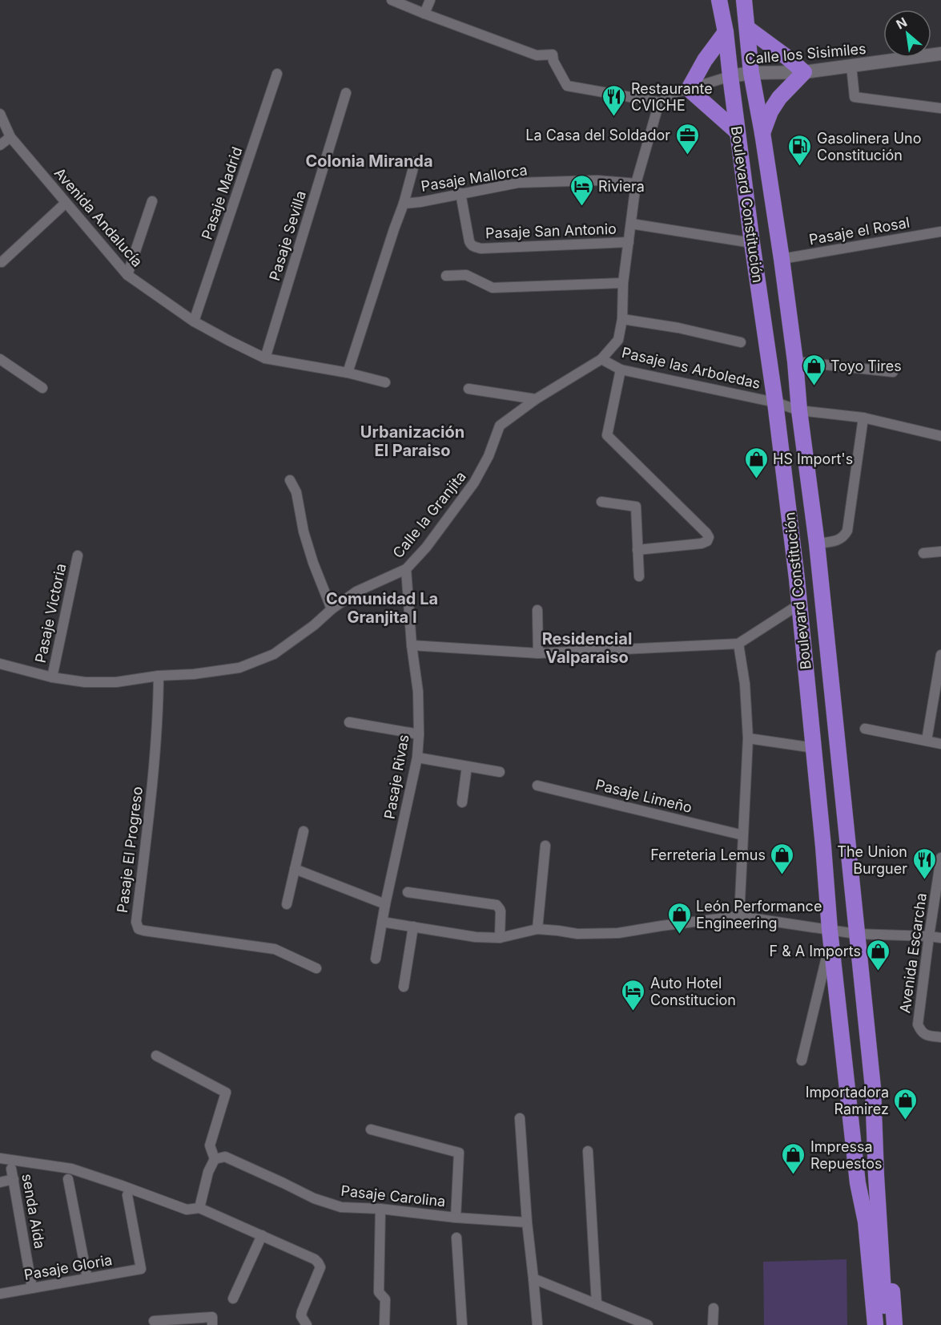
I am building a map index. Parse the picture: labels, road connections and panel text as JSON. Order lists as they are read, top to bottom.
{
  "streets": {
    "highway": ["Boulevard Constitución"],
    "main road": ["Calle los Sisimiles"],
    "street": [
      "Pasaje Mallorca",
      "Pasaje Madrid",
      "Avenida Andalucía",
      "Pasaje San Antonio",
      "Pasaje el Rosal",
      "Pasaje Sevilla",
      "Pasaje las Arboledas",
      "Calle la Granjita",
      "Pasaje Victoria",
      "Pasaje Rivas",
      "Pasaje Limeño",
      "Pasaje El Progreso",
      "Avenida Escarcha",
      "Pasaje Carolina",
      "senda Aída",
      "Pasaje Gloria"
    ]
  },
  "crossings": [
    ["Calle los Sisimiles", "Boulevard Constitución"],
    ["Pasaje Mallorca", "Avenida Andalucía"],
    ["Pasaje Mallorca", "Pasaje San Antonio"],
    ["Pasaje Mallorca", "Calle la Granjita"],
    ["Pasaje Madrid", "Avenida Andalucía"],
    ["Boulevard Constitución", "Pasaje el Rosal"],
    ["Boulevard Constitución", "Pasaje las Arboledas"],
    ["Avenida Andalucía", "Pasaje Sevilla"],
    ["Pasaje San Antonio", "Calle la Granjita"],
    ["Pasaje las Arboledas", "Calle la Granjita"],
    ["Calle la Granjita", "Pasaje Victoria"],
    ["Calle la Granjita", "Pasaje Rivas"],
    ["Calle la Granjita", "Pasaje El Progreso"],
    ["senda Aída", "Pasaje Gloria"]
  ],
  "districts": [
    "Colonia Miranda",
    "Urbanización El Paraiso",
    "Comunidad La Granjita I",
    "Residencial Valparaiso"
  ],
  "places": {
    "restaurant": ["Restaurante CVICHE", "The Union Burguer"],
    "office": ["La Casa del Soldador"],
    "fuel station": ["Gasolinera Uno Constitución"],
    "hotel": ["Riviera", "Auto Hotel Constitucion"],
    "shop": [
      "Toyo Tires",
      "HS Import's",
      "Ferreteria Lemus",
      "León Performance Engineering",
      "F & A Imports",
      "Importadora Ramirez",
      "Impressa Repuestos"
    ]
  },
  "north": "top left"
}
